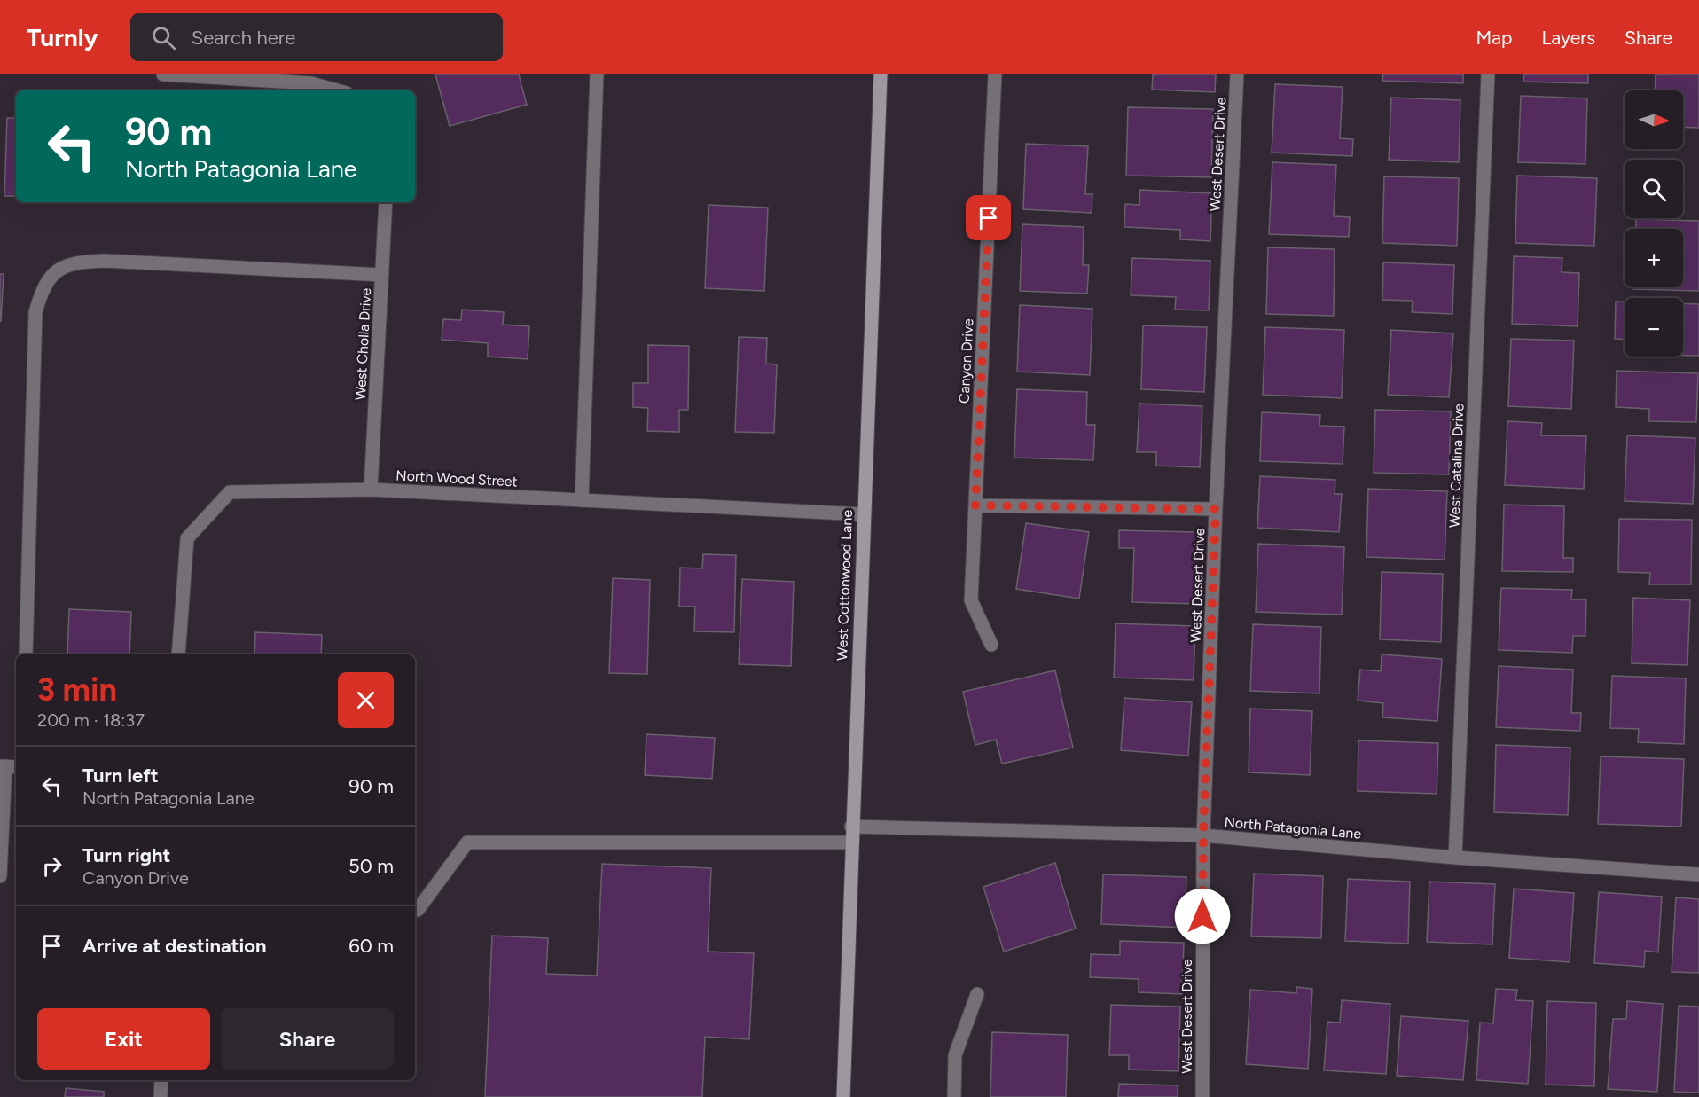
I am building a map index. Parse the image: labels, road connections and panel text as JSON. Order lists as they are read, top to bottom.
{
  "streets": {
    "main road": ["West Cottonwood Lane"],
    "street": [
      "West Desert Drive",
      "West Cholla Drive",
      "Canyon Drive",
      "West Catalina Drive",
      "North Wood Street",
      "North Patagonia Lane"
    ]
  },
  "crossings": [
    ["West Desert Drive", "North Patagonia Lane"],
    ["West Cholla Drive", "North Wood Street"],
    ["West Catalina Drive", "North Patagonia Lane"],
    ["North Wood Street", "West Cottonwood Lane"],
    ["West Cottonwood Lane", "North Patagonia Lane"]
  ],
  "north": "right",
  "page": {
    "header": "Turnly",
    "search": "Search here",
    "nav": ["Map", "Layers", "Share"],
    "map_buttons": ["+", "−"],
    "turn": ["90 m", "North Patagonia Lane"],
    "heading": ["3 min", "200 m · 18:37"],
    "list": [
      {
        "name": "Turn left",
        "note": "North Patagonia Lane",
        "value": "90 m"
      },
      {
        "name": "Turn right",
        "note": "Canyon Drive",
        "value": "50 m"
      },
      {
        "name": "Arrive at destination",
        "value": "60 m"
      }
    ],
    "buttons": ["Exit", "Share"]
  }
}
